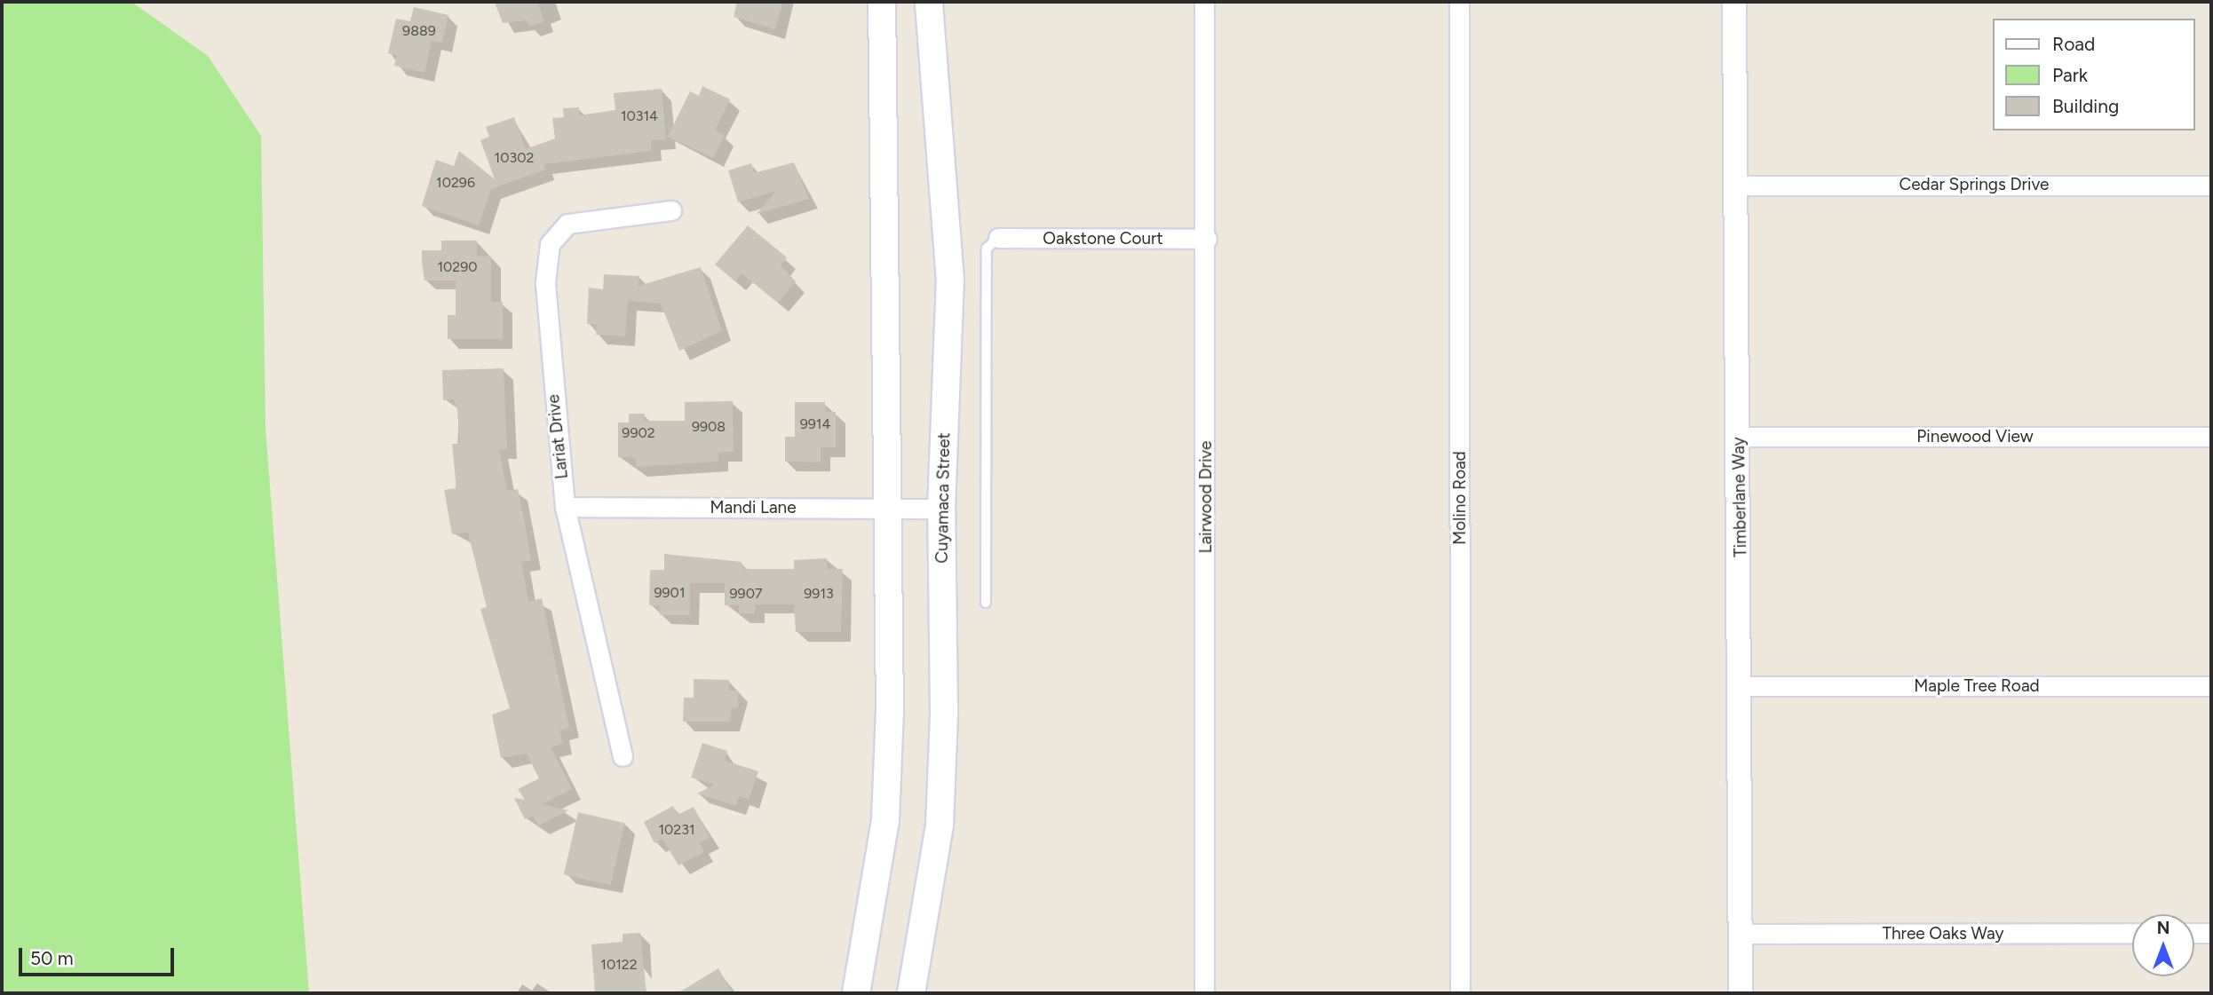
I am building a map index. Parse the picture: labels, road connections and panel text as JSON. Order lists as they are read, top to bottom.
{
  "streets": {
    "main road": ["Cuyamaca Street"],
    "street": [
      "Cedar Springs Drive",
      "Oakstone Court",
      "Lariat Drive",
      "Pinewood View",
      "Lairwood Drive",
      "Timberlane Way",
      "Molino Road",
      "Mandi Lane",
      "Maple Tree Road",
      "Three Oaks Way"
    ]
  },
  "crossings": [
    ["Cedar Springs Drive", "Timberlane Way"],
    ["Oakstone Court", "Lairwood Drive"],
    ["Lariat Drive", "Mandi Lane"],
    ["Pinewood View", "Timberlane Way"],
    ["Timberlane Way", "Maple Tree Road"],
    ["Timberlane Way", "Three Oaks Way"],
    ["Cuyamaca Street", "Mandi Lane"]
  ],
  "house_numbers": [
    "9889",
    "10314",
    "10302",
    "10296",
    "10290",
    "9914",
    "9908",
    "9902",
    "9901",
    "9907",
    "9913",
    "10231",
    "10122"
  ],
  "legend": ["Road", "Park", "Building"],
  "scale_bar": "50 m",
  "north": "top"
}
